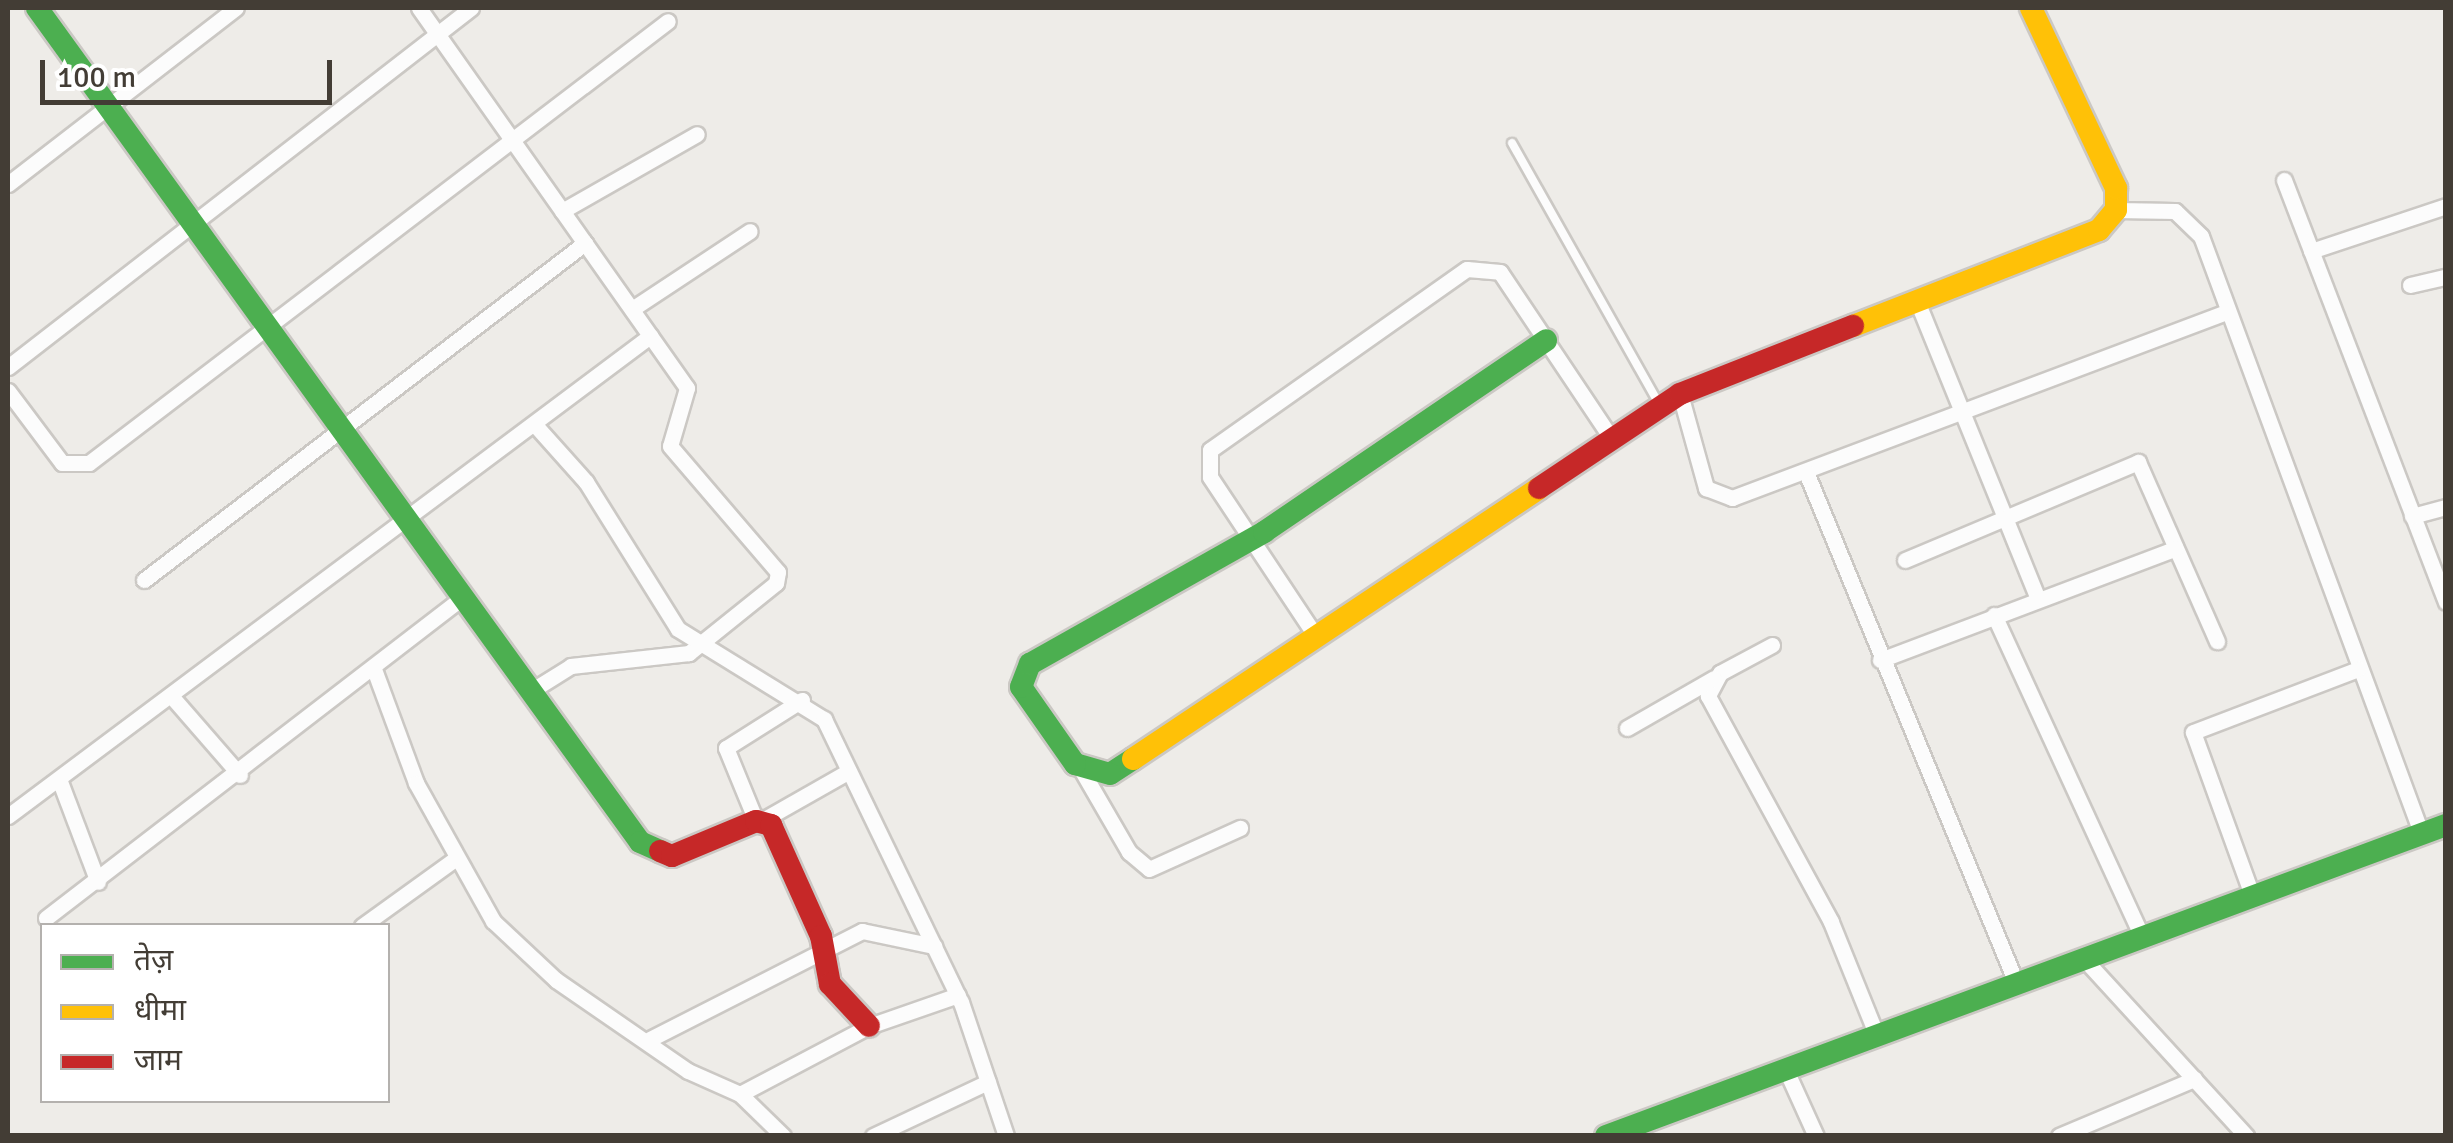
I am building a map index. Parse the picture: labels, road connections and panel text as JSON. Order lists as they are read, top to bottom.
{
  "legend": ["तेज़", "धीमा", "जाम"],
  "scale_bar": "100 m"
}
